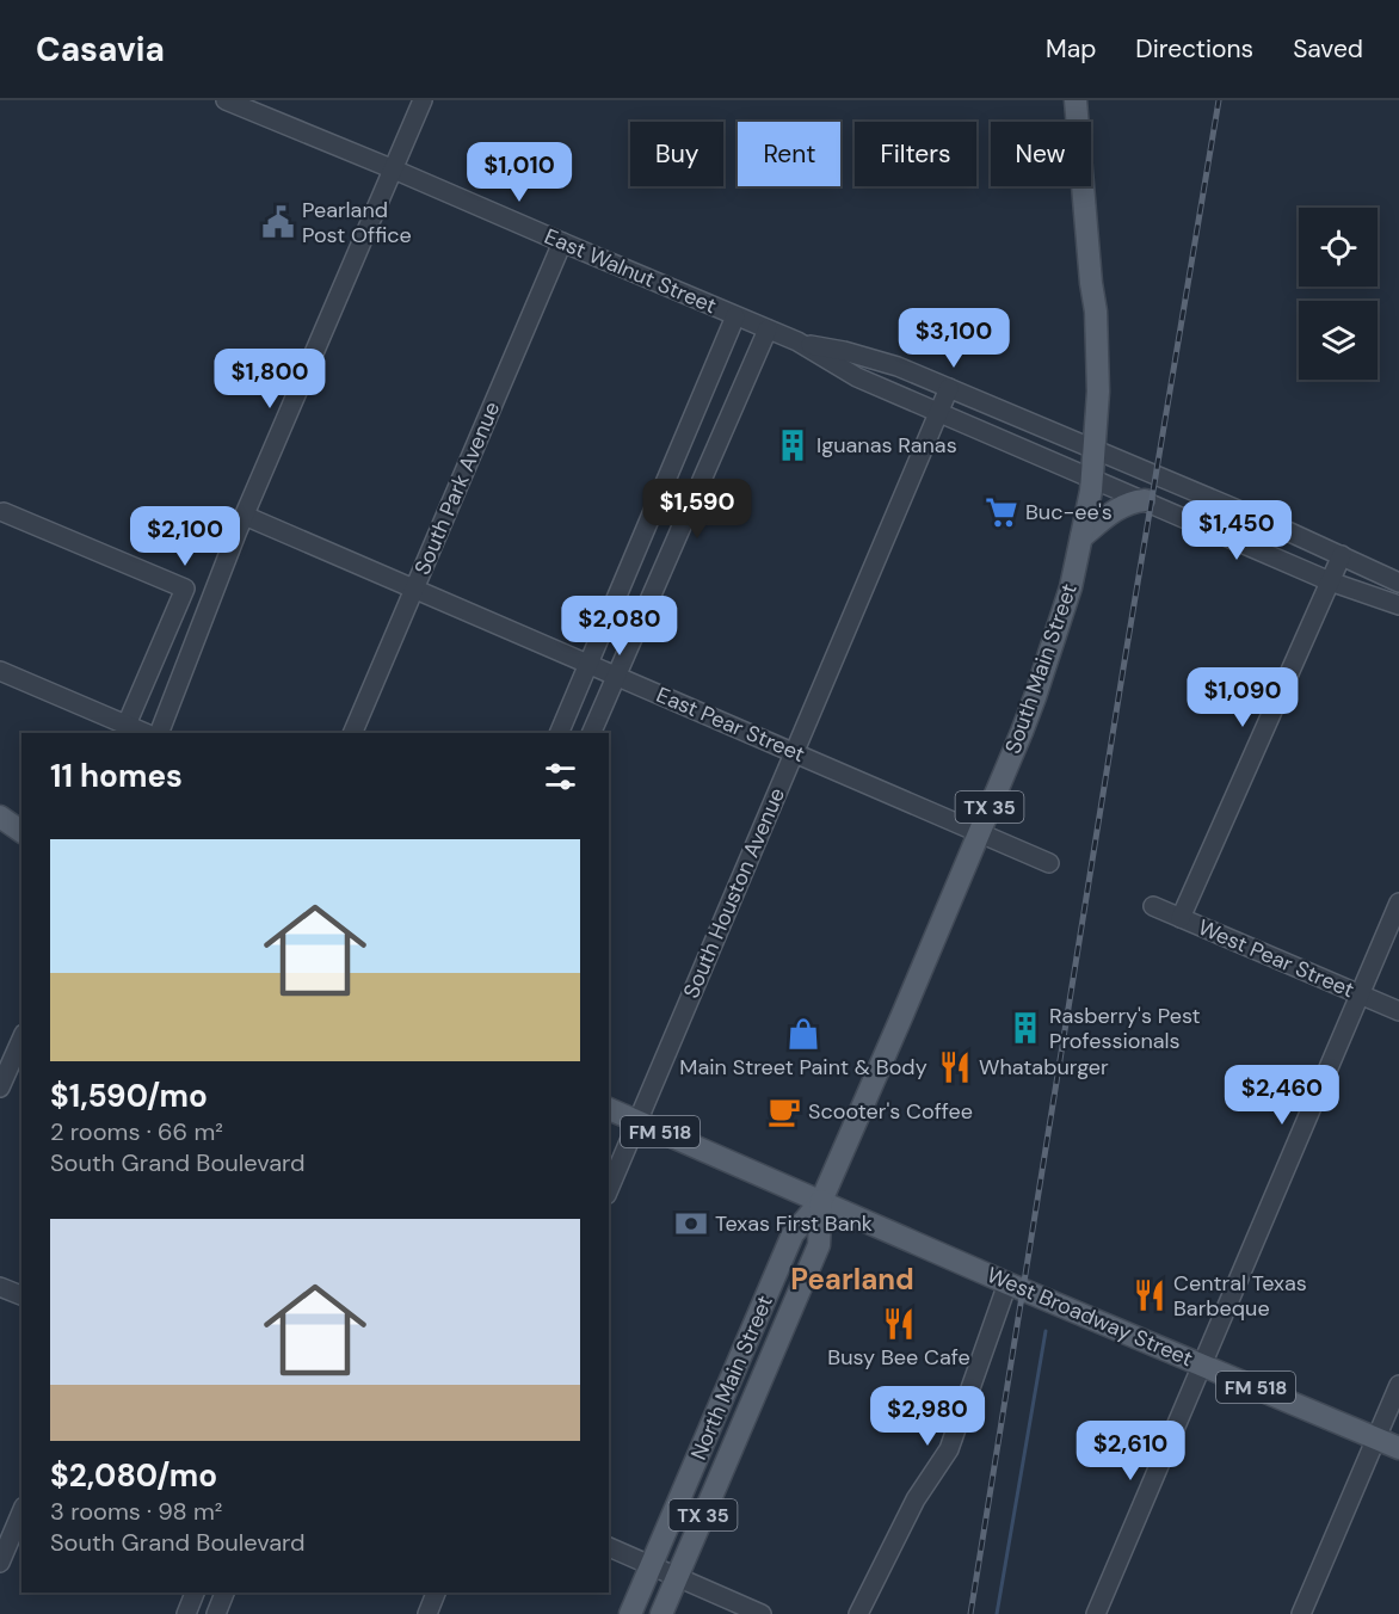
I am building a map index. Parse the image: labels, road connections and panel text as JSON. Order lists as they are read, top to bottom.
{
  "streets": {
    "main road": [
      "South Main Street",
      "TX 35",
      "FM 518",
      "West Broadway Street",
      "North Main Street"
    ],
    "street": [
      "East Walnut Street",
      "South Park Avenue",
      "East Pear Street",
      "South Houston Avenue",
      "West Pear Street"
    ]
  },
  "crossings": [
    ["East Walnut Street", "South Park Avenue"],
    ["East Walnut Street", "South Main Street"],
    ["East Walnut Street", "South Houston Avenue"],
    ["South Park Avenue", "East Pear Street"],
    ["South Main Street", "East Pear Street"],
    ["South Main Street", "FM 518"],
    ["South Main Street", "West Broadway Street"],
    ["South Main Street", "North Main Street"],
    ["East Pear Street", "South Houston Avenue"],
    ["South Houston Avenue", "FM 518"],
    ["FM 518", "West Broadway Street"],
    ["FM 518", "North Main Street"],
    ["West Broadway Street", "North Main Street"]
  ],
  "districts": ["Pearland"],
  "places": {
    "public building": ["Pearland Post Office"],
    "building": ["Iguanas Ranas", "Rasberry's Pest Professionals"],
    "supermarket": ["Buc-ee's"],
    "shop": ["Main Street Paint & Body"],
    "restaurant": ["Whataburger", "Central Texas Barbeque", "Busy Bee Cafe"],
    "cafe": ["Scooter's Coffee"],
    "bank": ["Texas First Bank"]
  },
  "page": {
    "header": "Casavia",
    "nav": ["Map", "Directions", "Saved"],
    "chip": [
      "Buy",
      "Rent",
      "Filters",
      "New"
    ],
    "price": [
      "$1,010",
      "$3,100",
      "$1,800",
      "$1,590",
      "$1,450",
      "$2,100",
      "$2,080",
      "$1,090",
      "$2,460",
      "$2,980",
      "$2,610"
    ],
    "heading": "11 homes",
    "list": [
      {
        "name": "$1,590/mo",
        "note": "2 rooms · 66 m² · South Grand Boulevard"
      },
      {
        "name": "$2,080/mo",
        "note": "3 rooms · 98 m² · South Grand Boulevard"
      }
    ]
  }
}
